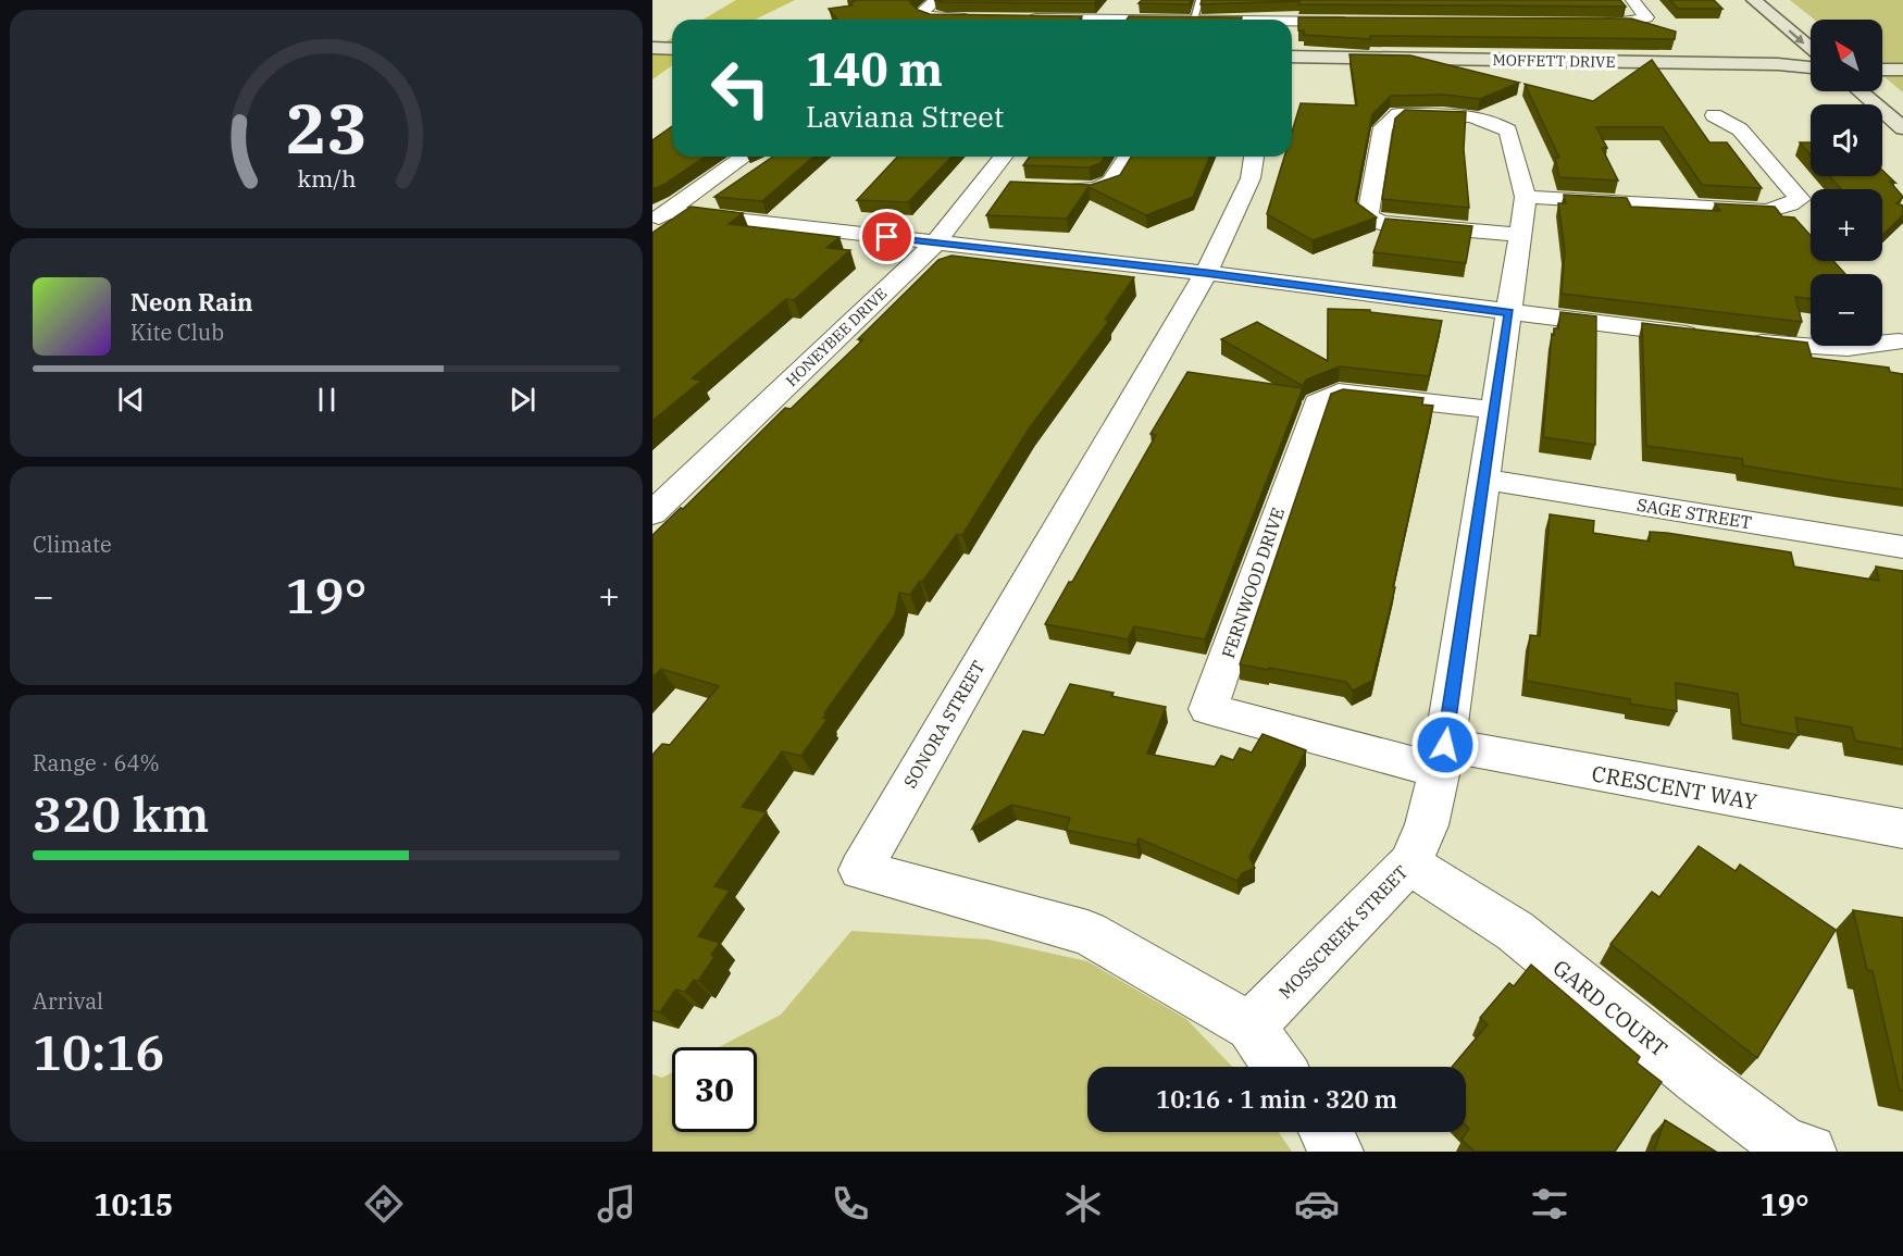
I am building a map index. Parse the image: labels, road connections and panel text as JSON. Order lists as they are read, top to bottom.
{
  "streets": {
    "street": [
      "MOFFETT DRIVE",
      "HONEYBEE DRIVE",
      "SAGE STREET",
      "FERNWOOD DRIVE",
      "SONORA STREET",
      "CRESCENT WAY",
      "MOSSCREEK STREET",
      "GARD COURT"
    ]
  },
  "crossings": [
    ["SAGE STREET", "MOSSCREEK STREET"],
    ["FERNWOOD DRIVE", "CRESCENT WAY"],
    ["FERNWOOD DRIVE", "MOSSCREEK STREET"],
    ["SONORA STREET", "MOSSCREEK STREET"],
    ["CRESCENT WAY", "MOSSCREEK STREET"],
    ["MOSSCREEK STREET", "GARD COURT"]
  ],
  "north": "top left",
  "page": {
    "map_buttons": ["+", "−"],
    "turn": ["140 m", "Laviana Street"],
    "song": ["Neon Rain", "Kite Club"],
    "tile": [
      "Climate",
      ["Range · 64%", "320 km"],
      ["Arrival", "10:16"]
    ],
    "heat": ["−", "19°", "+"],
    "limit": "30",
    "trip": "10:16 · 1 min · 320 m",
    "tabs": ["10:15", "19°"],
    "gauge": ["23", "km/h"]
  }
}
